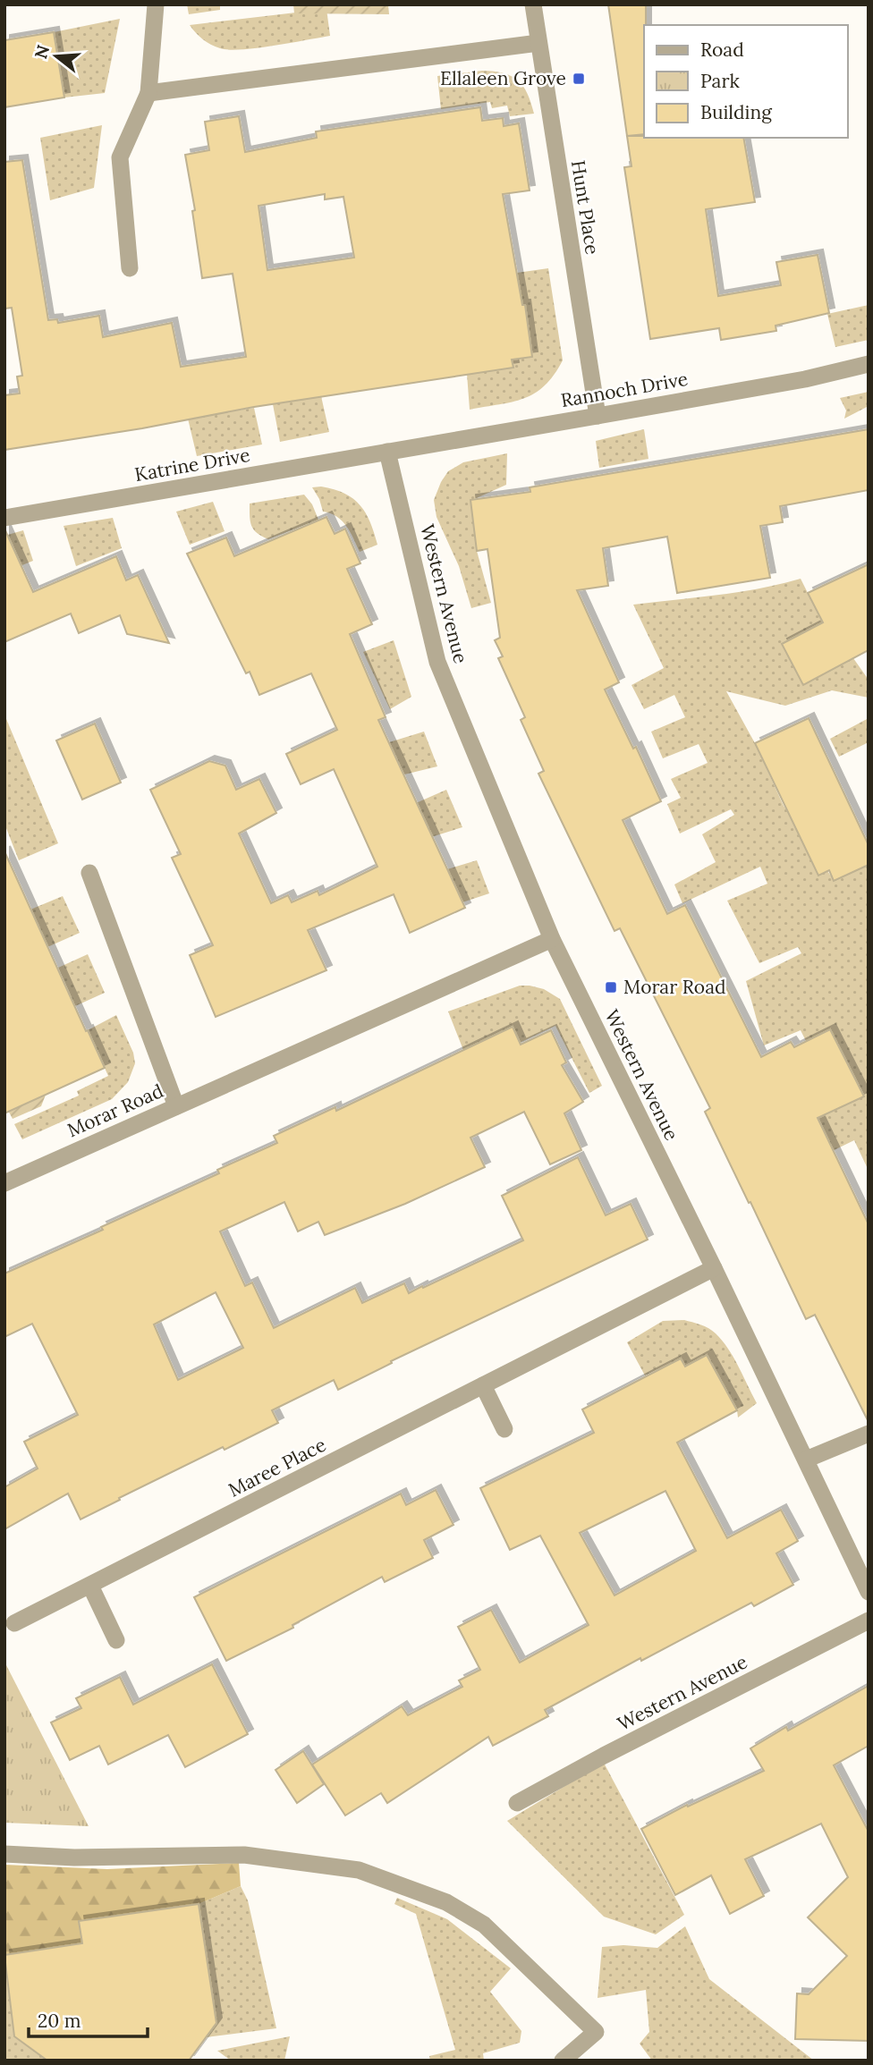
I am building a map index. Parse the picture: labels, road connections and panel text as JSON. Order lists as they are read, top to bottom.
{
  "streets": {
    "street": [
      "Hunt Place",
      "Rannoch Drive",
      "Katrine Drive",
      "Western Avenue",
      "Morar Road",
      "Maree Place"
    ]
  },
  "crossings": [
    ["Hunt Place", "Rannoch Drive"],
    ["Rannoch Drive", "Katrine Drive"],
    ["Rannoch Drive", "Western Avenue"],
    ["Katrine Drive", "Western Avenue"],
    ["Western Avenue", "Morar Road"],
    ["Western Avenue", "Maree Place"]
  ],
  "places": {
    "transit": ["Ellaleen Grove", "Morar Road"]
  },
  "legend": ["Road", "Park", "Building"],
  "scale_bar": "20 m",
  "north": "left"
}
